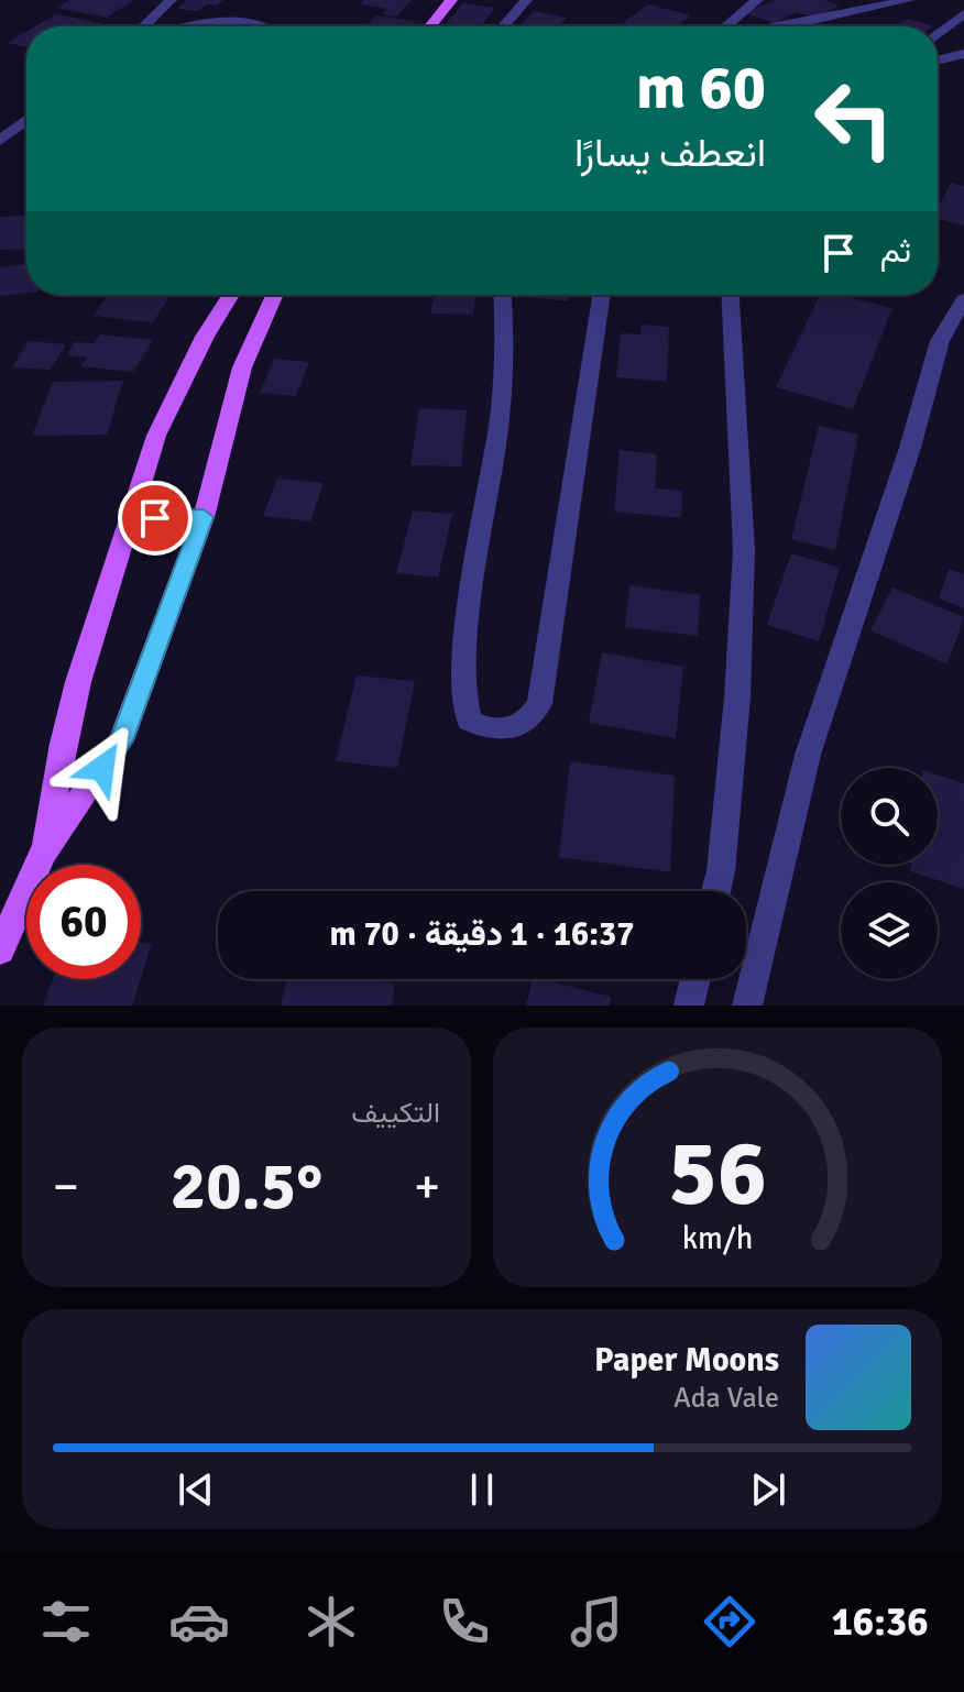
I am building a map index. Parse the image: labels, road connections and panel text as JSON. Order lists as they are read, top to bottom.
{
  "page": {
    "turn": ["60 m", "انعطف يسارًا"],
    "then": "ثم",
    "limit": "60",
    "trip": "16:37 · 1 دقيقة · 70 m",
    "tile": "التكييف",
    "heat": ["−", "20.5°", "+"],
    "song": ["Paper Moons", "Ada Vale"],
    "tabs": "16:36",
    "gauge": ["56", "km/h"]
  }
}
